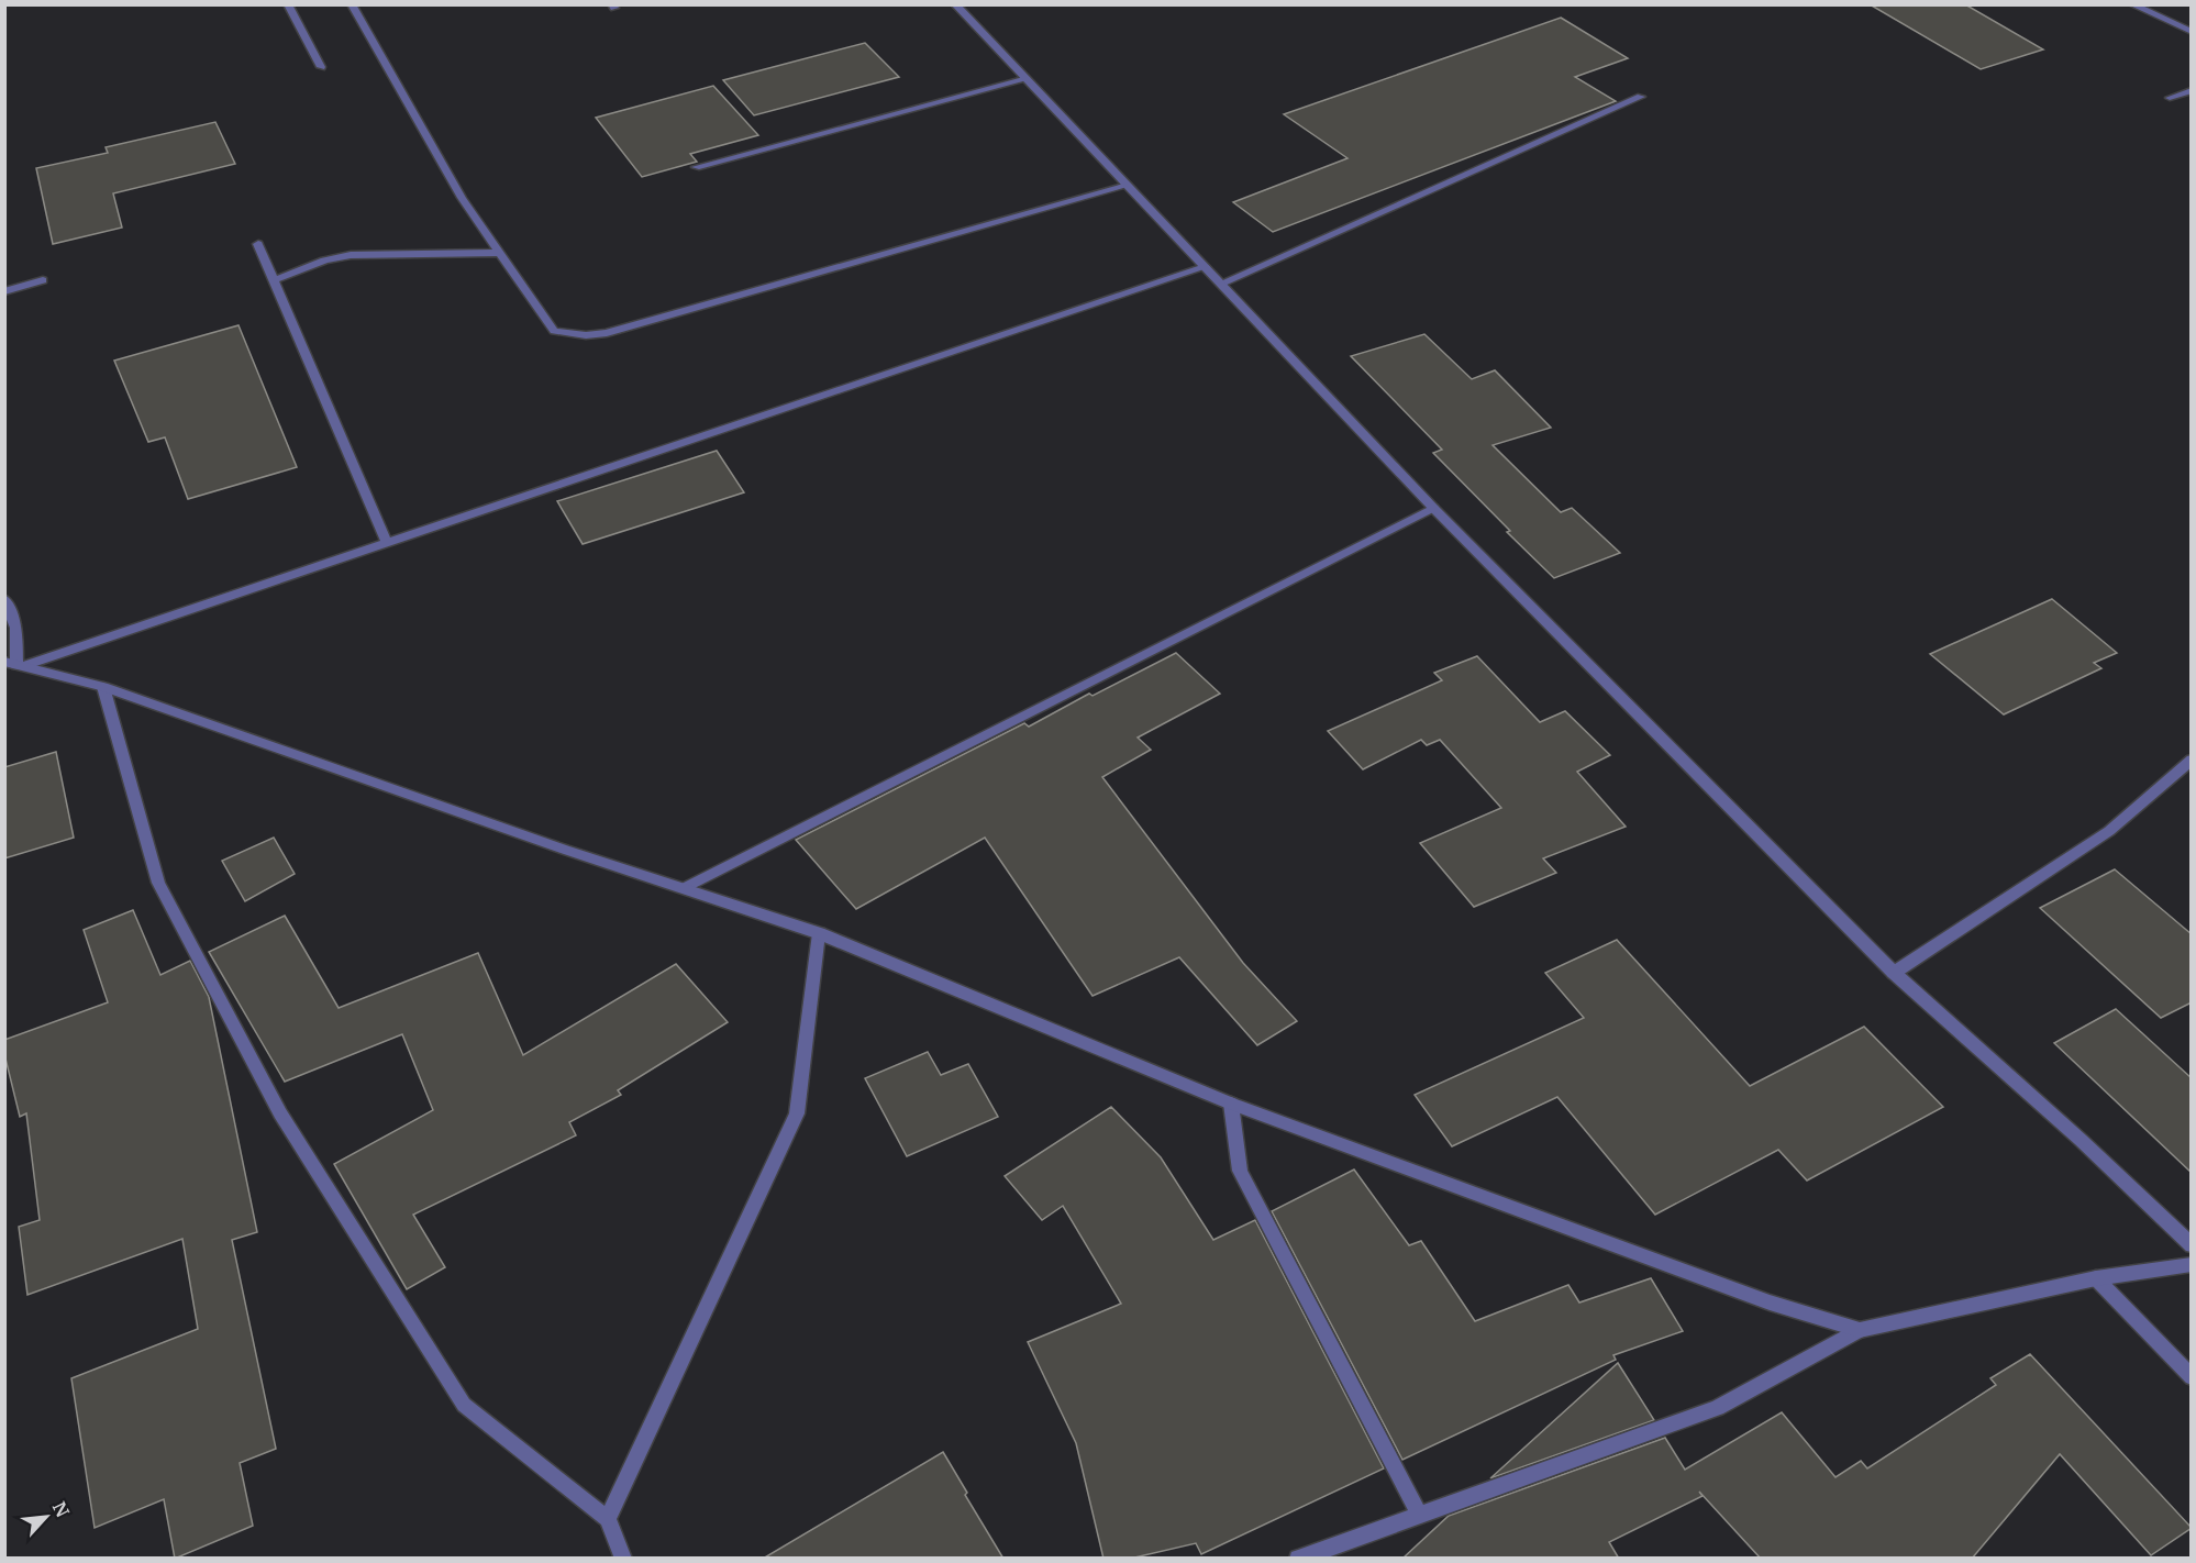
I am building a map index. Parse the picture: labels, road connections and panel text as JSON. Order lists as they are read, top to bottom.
{
  "north": "top right"
}
